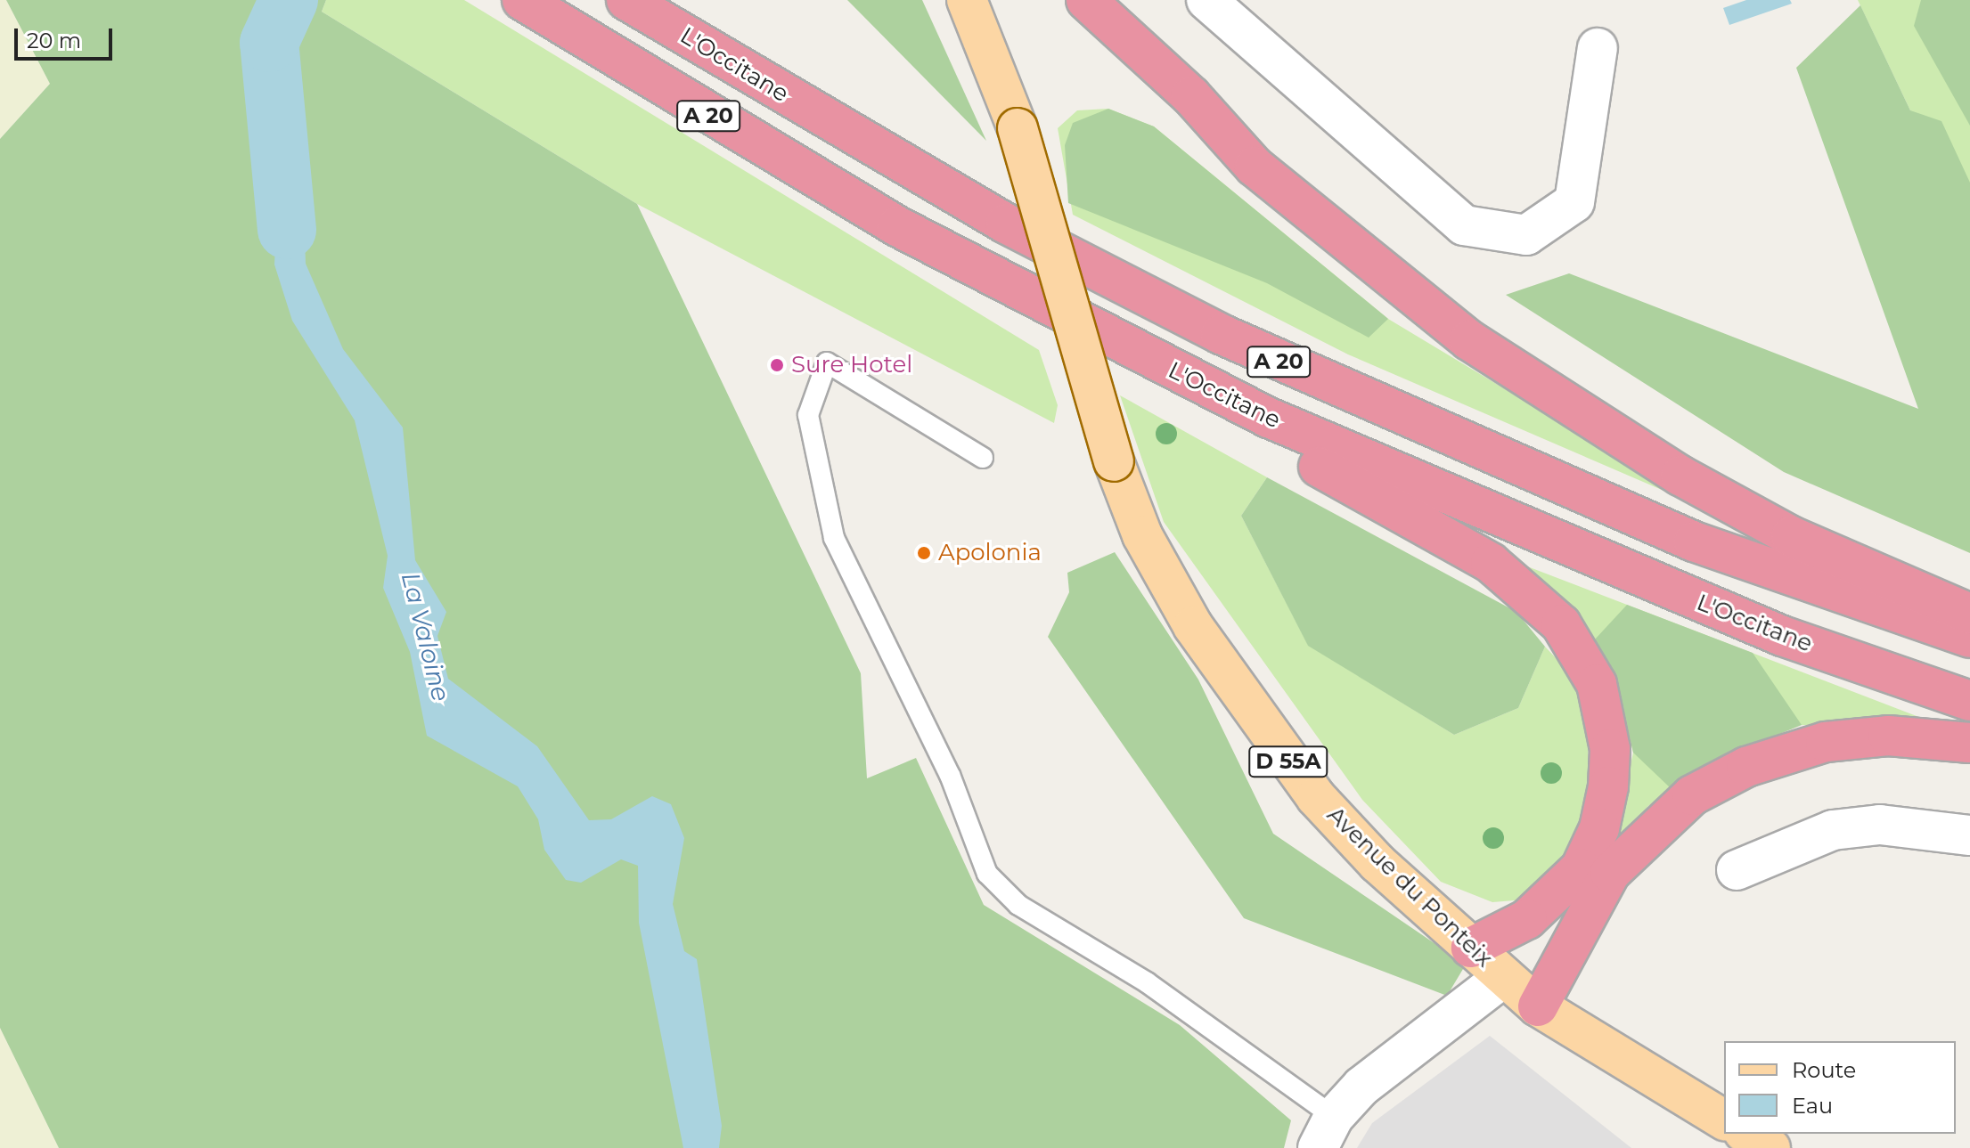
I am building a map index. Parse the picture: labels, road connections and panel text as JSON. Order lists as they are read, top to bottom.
{
  "streets": {
    "highway": ["L'Occitane", "A 20"],
    "main road": ["D 55A", "Avenue du Ponteix"]
  },
  "water": ["La Valoine"],
  "places": ["Sure Hotel", "Apolonia"],
  "legend": ["Route", "Eau"],
  "scale_bar": "20 m"
}
